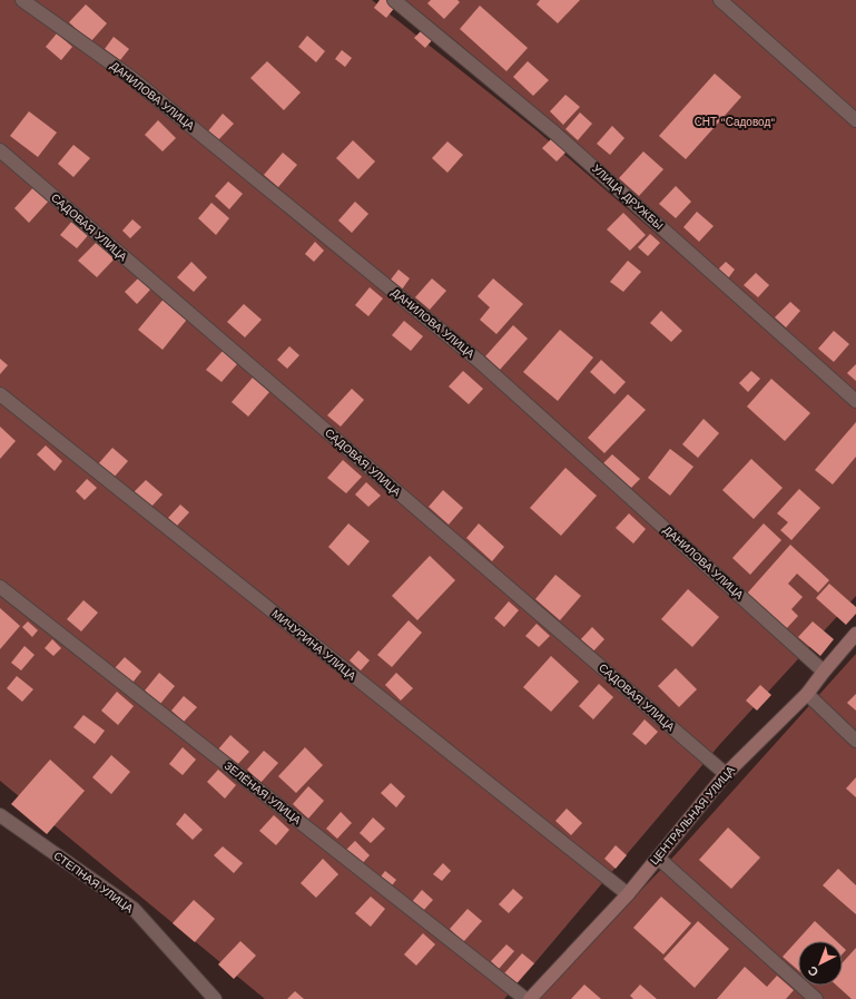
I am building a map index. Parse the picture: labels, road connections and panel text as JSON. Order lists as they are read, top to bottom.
{
  "streets": {
    "street": [
      "ДАНИЛОВА УЛИЦА",
      "УЛИЦА ДРУЖБЫ",
      "САДОВАЯ УЛИЦА",
      "МИЧУРИНА УЛИЦА",
      "ЗЕЛЁНАЯ УЛИЦА",
      "ЦЕНТРАЛЬНАЯ УЛИЦА",
      "СТЕПНАЯ УЛИЦА"
    ]
  },
  "crossings": [
    ["ДАНИЛОВА УЛИЦА", "ЦЕНТРАЛЬНАЯ УЛИЦА"],
    ["САДОВАЯ УЛИЦА", "ЦЕНТРАЛЬНАЯ УЛИЦА"],
    ["МИЧУРИНА УЛИЦА", "ЦЕНТРАЛЬНАЯ УЛИЦА"]
  ],
  "parks": ["СНТ \"Садовод\""],
  "north": "bottom left"
}
